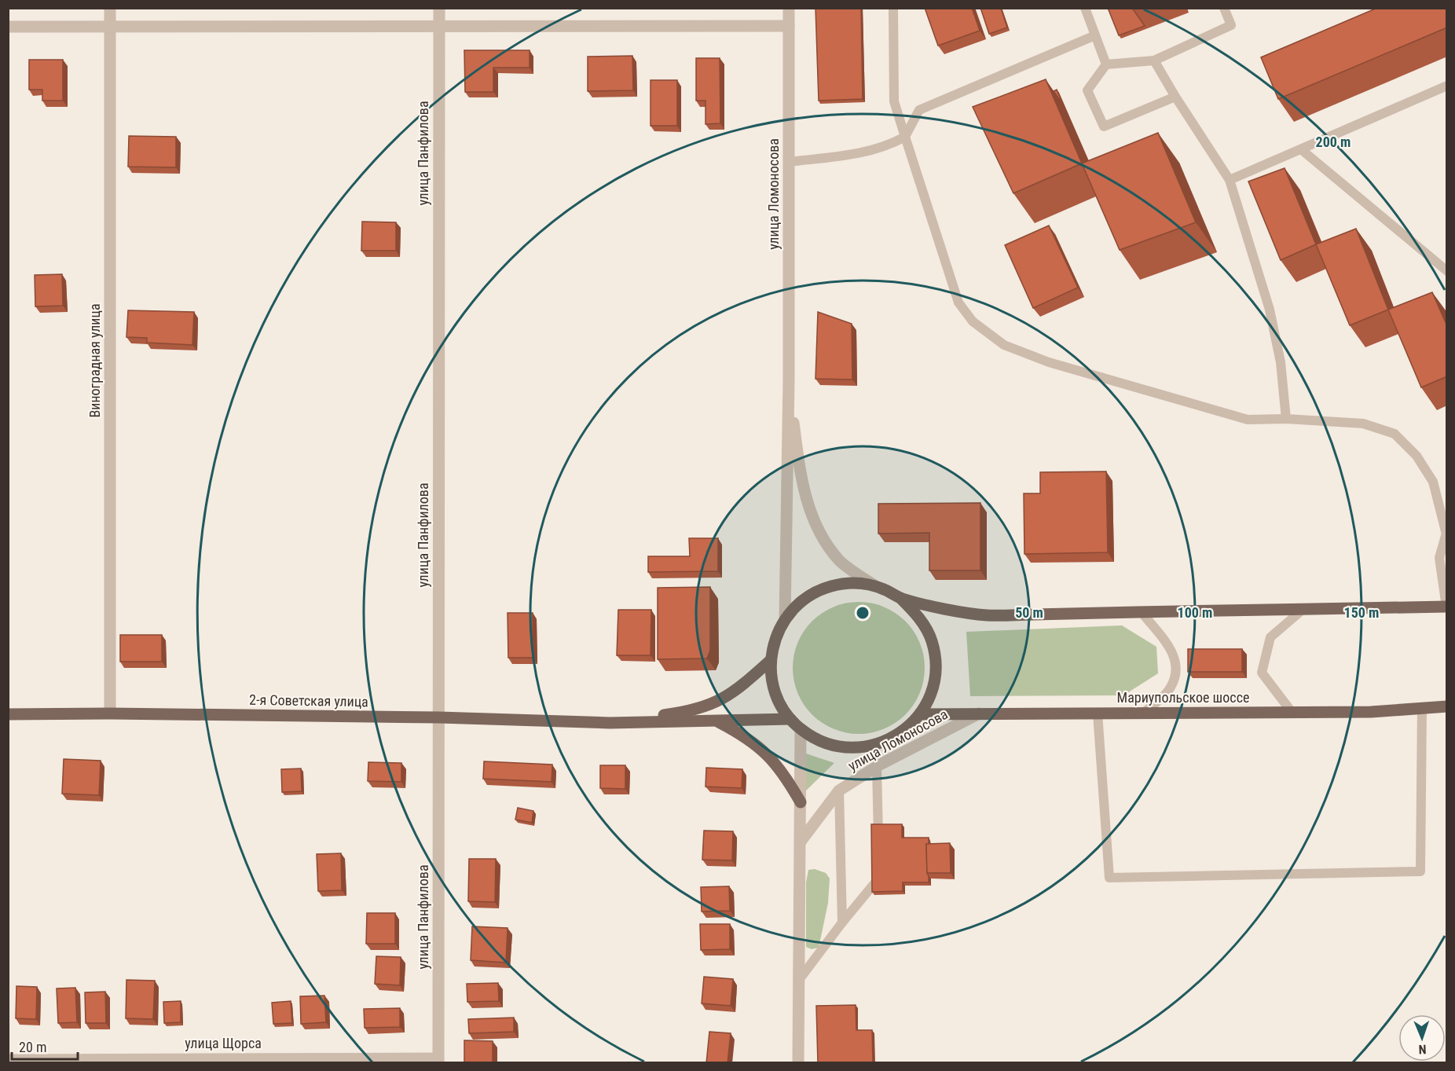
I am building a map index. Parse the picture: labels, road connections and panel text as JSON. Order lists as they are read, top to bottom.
{
  "streets": {
    "main road": ["Мариупольское шоссе", "2-я Советская улица"],
    "street": [
      "улица Панфилова",
      "улица Ломоносова",
      "Виноградная улица",
      "улица Щорса"
    ]
  },
  "crossings": [
    ["улица Панфилова", "2-я Советская улица"],
    ["улица Панфилова", "улица Щорса"],
    ["улица Ломоносова", "Мариупольское шоссе"],
    ["улица Ломоносова", "2-я Советская улица"],
    ["Виноградная улица", "2-я Советская улица"],
    ["Мариупольское шоссе", "2-я Советская улица"]
  ],
  "scale_bar": "20 m",
  "north": "bottom",
  "rings": [
    "200 m",
    "50 m",
    "100 m",
    "150 m"
  ]
}
